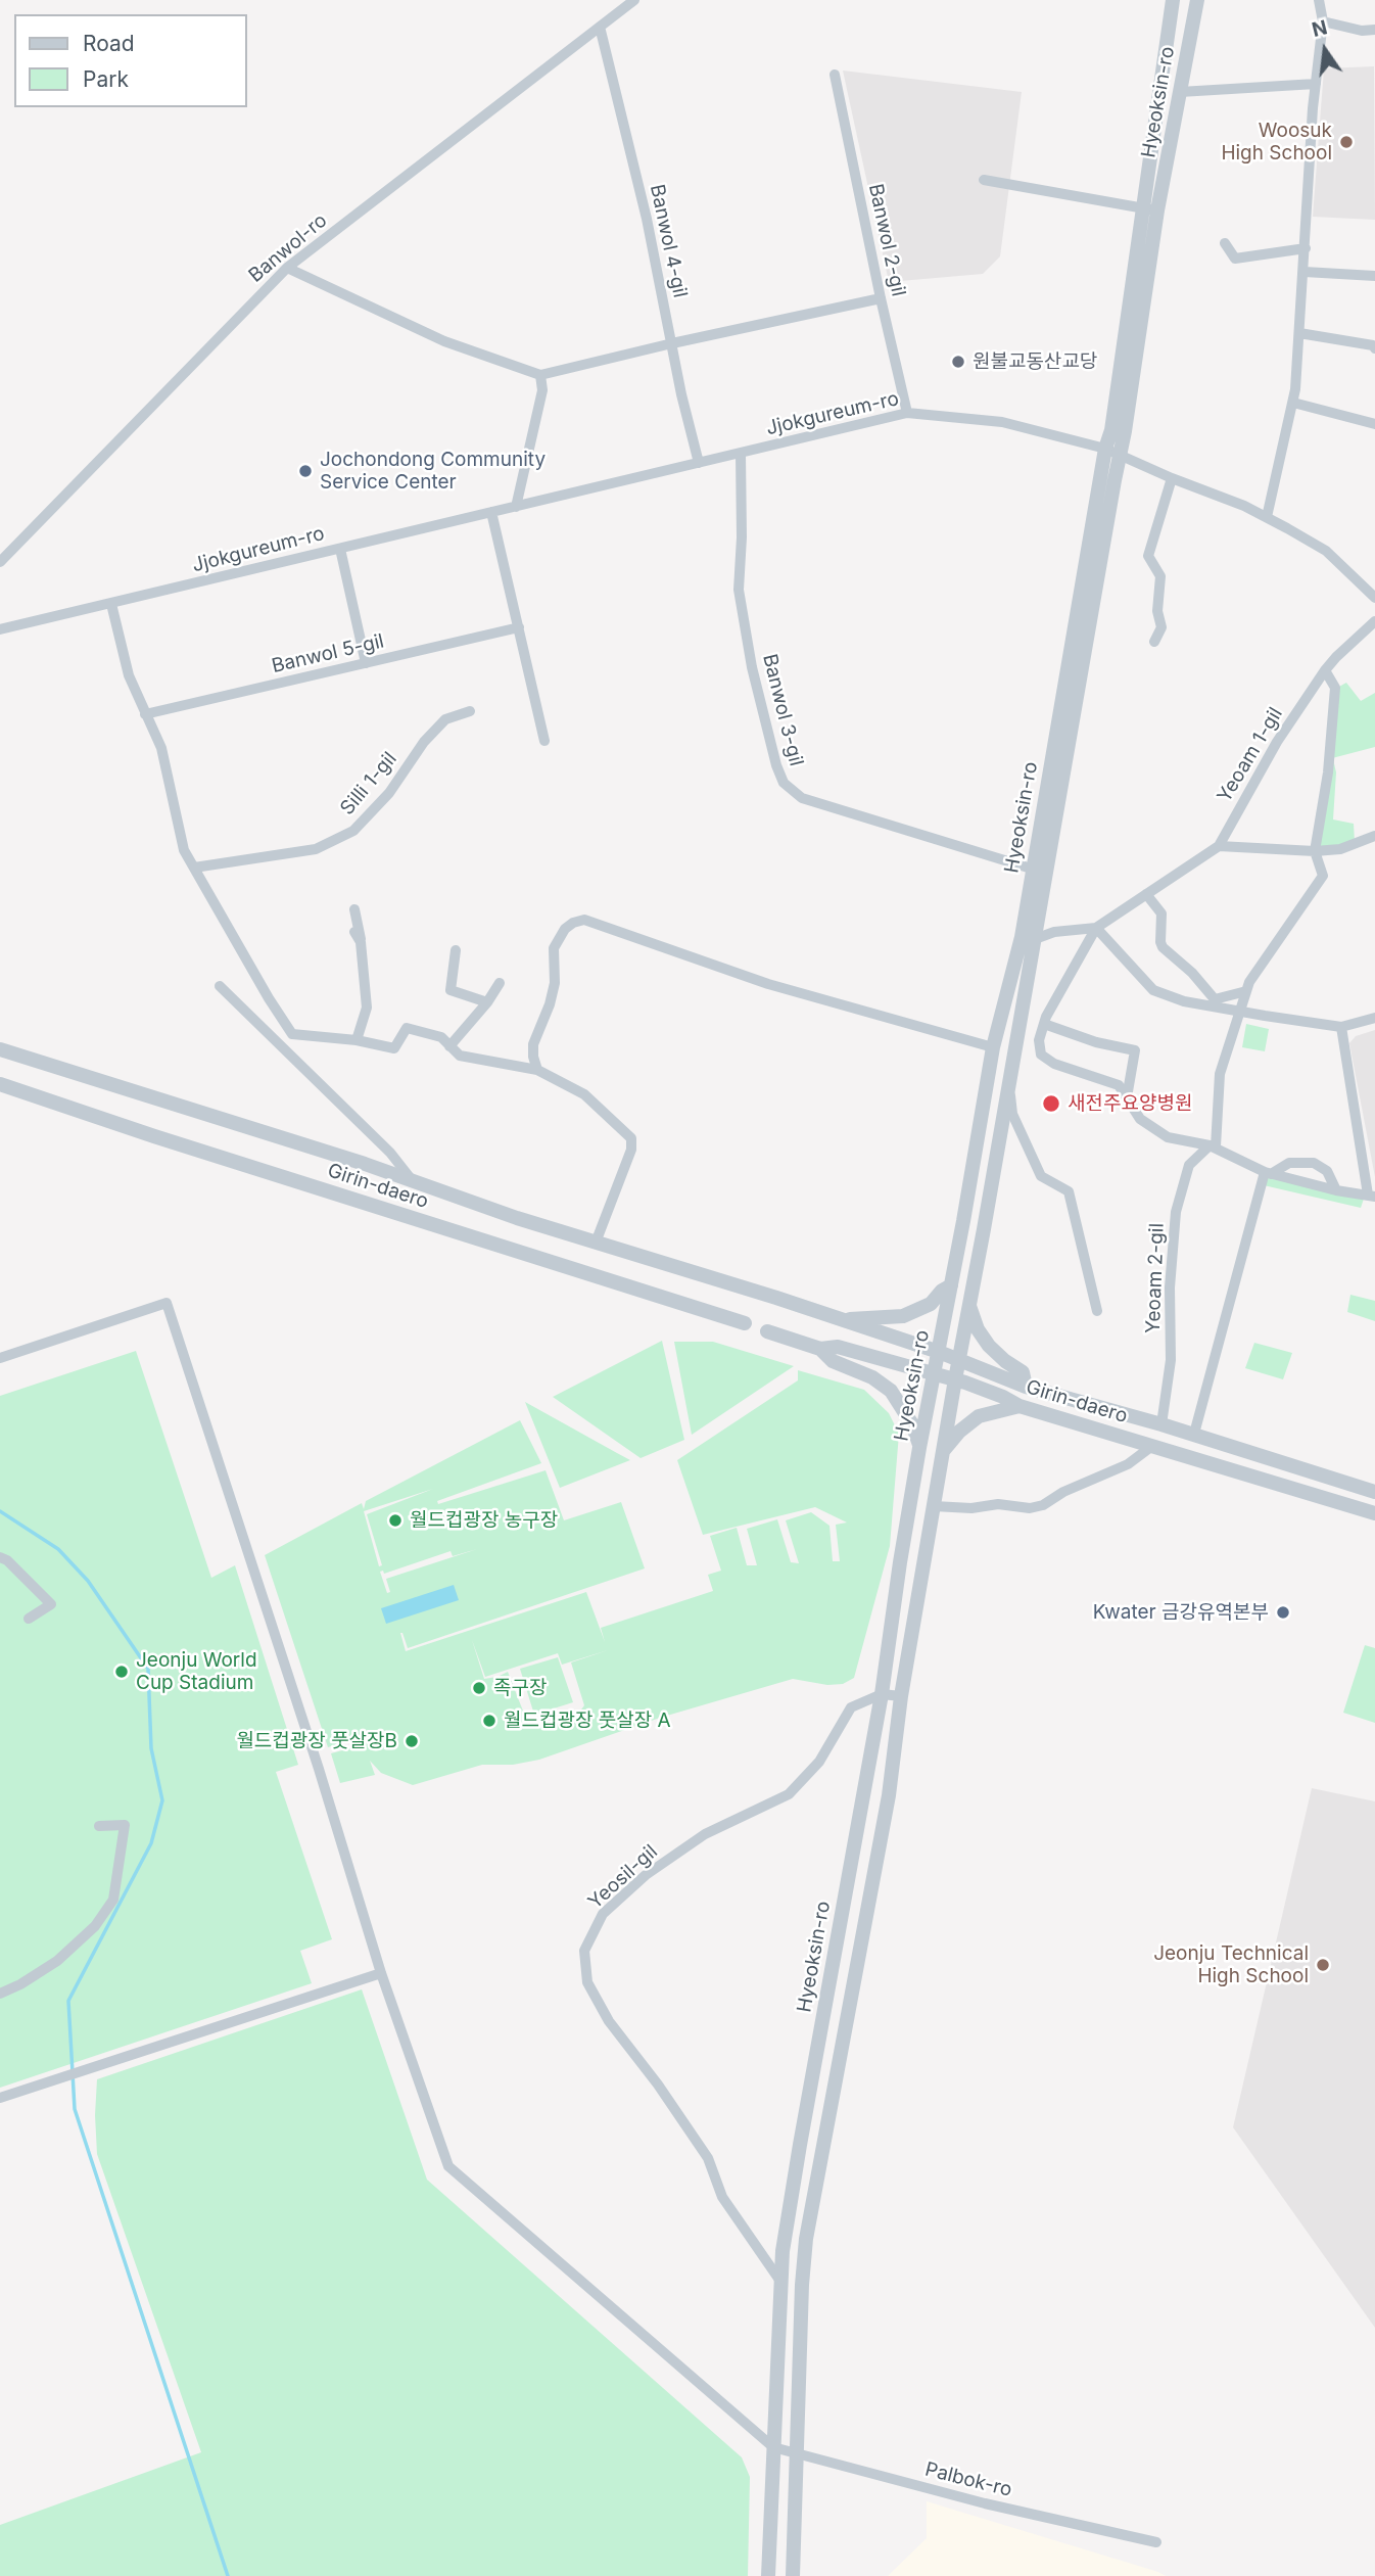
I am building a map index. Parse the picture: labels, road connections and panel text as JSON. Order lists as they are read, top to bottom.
{
  "streets": {
    "street": [
      "Hyeoksin-ro",
      "Banwol 2-gil",
      "Banwol 4-gil",
      "Banwol-ro",
      "Jjokgureum-ro",
      "Banwol 5-gil",
      "Banwol 3-gil",
      "Yeoam 1-gil",
      "Silli 1-gil",
      "Girin-daero",
      "Yeoam 2-gil",
      "Yeosil-gil",
      "Palbok-ro"
    ]
  },
  "crossings": [
    ["Hyeoksin-ro", "Jjokgureum-ro"],
    ["Hyeoksin-ro", "Banwol 3-gil"],
    ["Hyeoksin-ro", "Yeoam 1-gil"],
    ["Hyeoksin-ro", "Girin-daero"],
    ["Hyeoksin-ro", "Yeosil-gil"],
    ["Hyeoksin-ro", "Palbok-ro"],
    ["Banwol 2-gil", "Jjokgureum-ro"],
    ["Banwol 4-gil", "Banwol-ro"],
    ["Banwol 4-gil", "Jjokgureum-ro"],
    ["Jjokgureum-ro", "Banwol 3-gil"],
    ["Girin-daero", "Yeoam 2-gil"]
  ],
  "places": [
    "Woosuk High School",
    "원불교동산교당",
    "Jochondong Community Service Center",
    "새전주요양병원",
    "월드컵광장 농구장",
    "Kwater 금강유역본부",
    "Jeonju World Cup Stadium",
    "족구장",
    "월드컵광장 풋살장 A",
    "월드컵광장 풋살장B",
    "Jeonju Technical High School"
  ],
  "legend": ["Road", "Park"],
  "north": "top"
}
